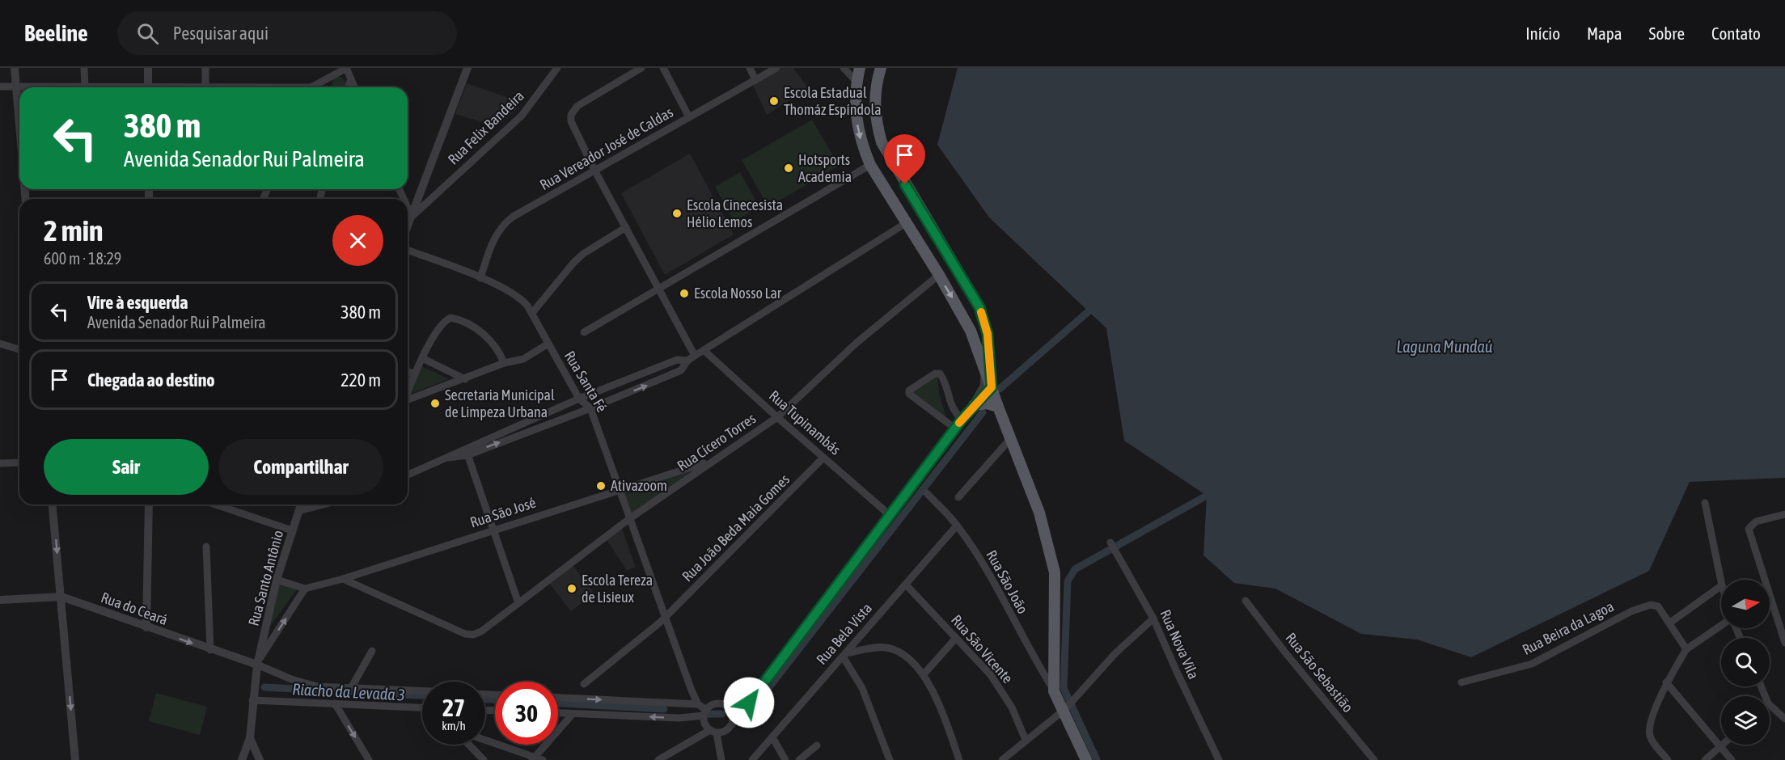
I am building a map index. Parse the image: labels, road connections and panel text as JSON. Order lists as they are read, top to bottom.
{
  "streets": {
    "street": [
      "Rua Felix Bandeira",
      "Rua Vereador José de Caldas",
      "Rua Santa Fé",
      "Rua Tupinambás",
      "Rua Cícero Torres",
      "Rua São José",
      "Rua João Beda Maia Gomes",
      "Rua Santo Antônio",
      "Rua São João",
      "Rua do Ceará",
      "Rua Beira da Lagoa",
      "Rua Bela Vista",
      "Rua Nova Vila",
      "Rua São Vicente",
      "Rua São Sebastião"
    ]
  },
  "crossings": [
    ["Rua Vereador José de Caldas", "Rua Santa Fé"],
    ["Rua Santa Fé", "Rua Cícero Torres"],
    ["Rua Santa Fé", "Rua São José"],
    ["Rua Santa Fé", "Rua João Beda Maia Gomes"],
    ["Rua Tupinambás", "Rua Cícero Torres"],
    ["Rua Tupinambás", "Rua João Beda Maia Gomes"],
    ["Rua Cícero Torres", "Rua São José"],
    ["Rua Santo Antônio", "Rua do Ceará"],
    ["Rua São João", "Rua Bela Vista"],
    ["Rua Bela Vista", "Rua São Vicente"]
  ],
  "water": ["Laguna Mundaú", "Riacho da Levada 3"],
  "places": [
    "Escola Estadual Thomáz Espíndola",
    "Hotsports Academia",
    "Escola Cinecesista Hélio Lemos",
    "Escola Nosso Lar",
    "Secretaria Municipal de Limpeza Urbana",
    "Ativazoom",
    "Escola Tereza de Lisieux"
  ],
  "north": "right",
  "page": {
    "header": "Beeline",
    "search": "Pesquisar aqui",
    "nav": [
      "Início",
      "Mapa",
      "Sobre",
      "Contato"
    ],
    "turn": ["380 m", "Avenida Senador Rui Palmeira"],
    "heading": ["2 min", "600 m · 18:29"],
    "list": [
      {
        "name": "Vire à esquerda",
        "note": "Avenida Senador Rui Palmeira",
        "value": "380 m"
      },
      {
        "name": "Chegada ao destino",
        "value": "220 m"
      }
    ],
    "buttons": ["Sair", "Compartilhar"],
    "speed": "27 km/h",
    "limit": "30"
  }
}
